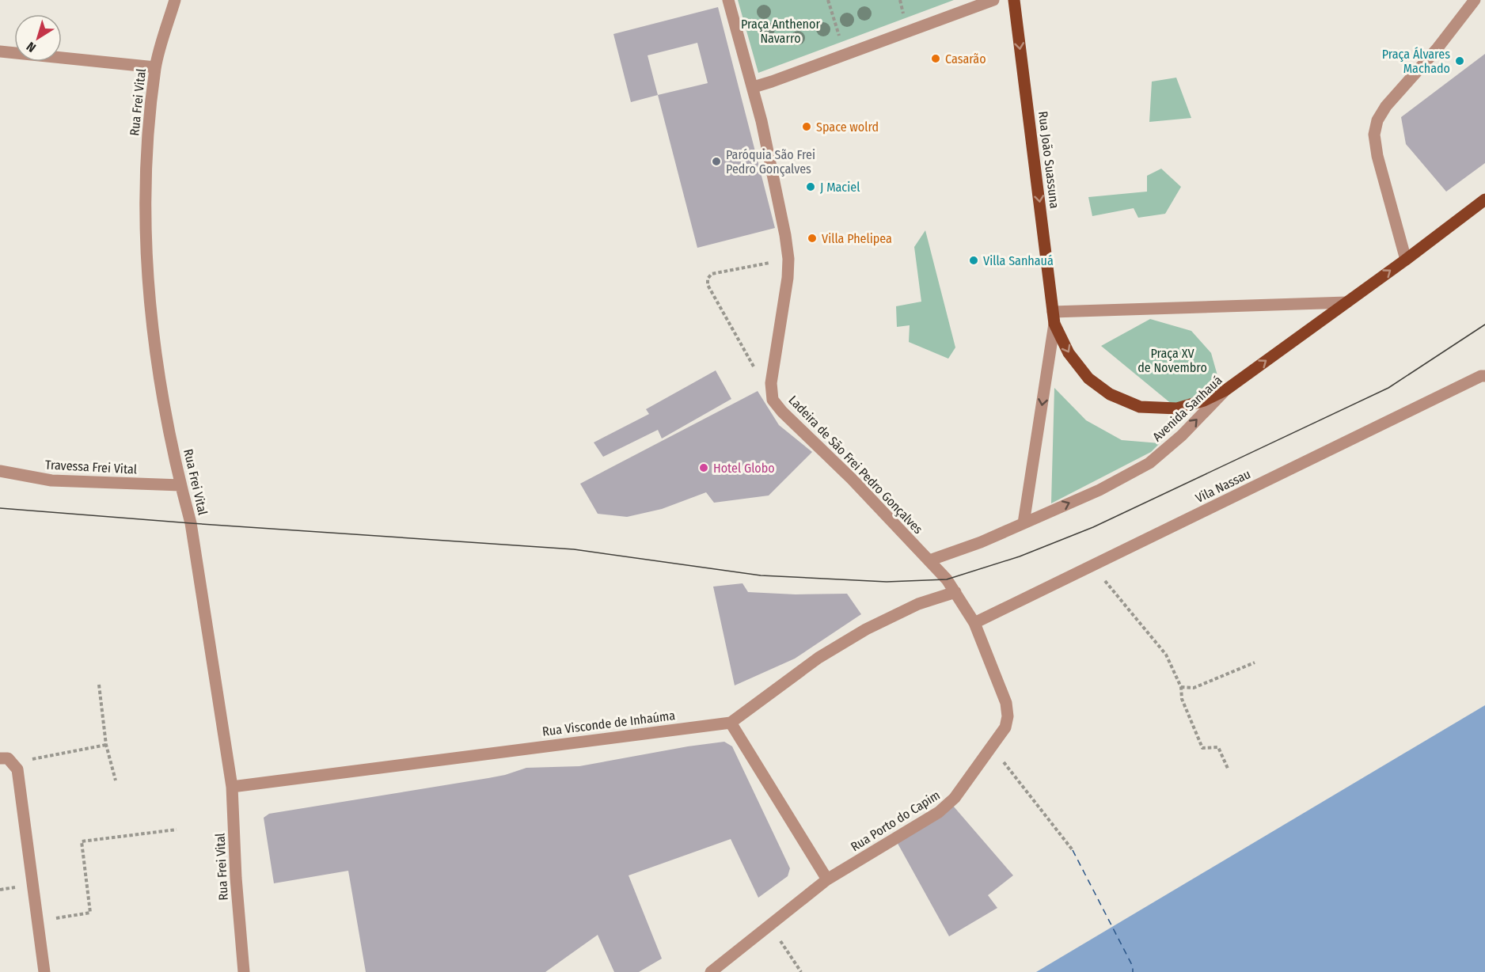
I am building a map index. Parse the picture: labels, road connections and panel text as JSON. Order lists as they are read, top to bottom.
{
  "streets": {
    "main road": ["Rua João Suassuna", "Avenida Sanhauá"],
    "street": [
      "Rua Frei Vital",
      "Ladeira de São Frei Pedro Gonçalves",
      "Travessa Frei Vital",
      "Vila Nassau",
      "Rua Visconde de Inhaúma",
      "Rua Porto do Capim"
    ]
  },
  "crossings": [
    ["Rua Frei Vital", "Travessa Frei Vital"],
    ["Rua Frei Vital", "Rua Visconde de Inhaúma"],
    ["Rua João Suassuna", "Avenida Sanhauá"],
    ["Avenida Sanhauá", "Ladeira de São Frei Pedro Gonçalves"],
    ["Ladeira de São Frei Pedro Gonçalves", "Vila Nassau"],
    ["Ladeira de São Frei Pedro Gonçalves", "Rua Visconde de Inhaúma"],
    ["Ladeira de São Frei Pedro Gonçalves", "Rua Porto do Capim"]
  ],
  "one_way": ["Rua João Suassuna", "Avenida Sanhauá"],
  "parks": ["Praça Anthenor Navarro", "Praça XV de Novembro"],
  "places": [
    "Casarão",
    "Praça Álvares Machado",
    "Space wolrd",
    "Paróquia São Frei Pedro Gonçalves",
    "J Maciel",
    "Villa Phelipea",
    "Villa Sanhauá",
    "Hotel Globo"
  ],
  "north": "bottom left"
}
